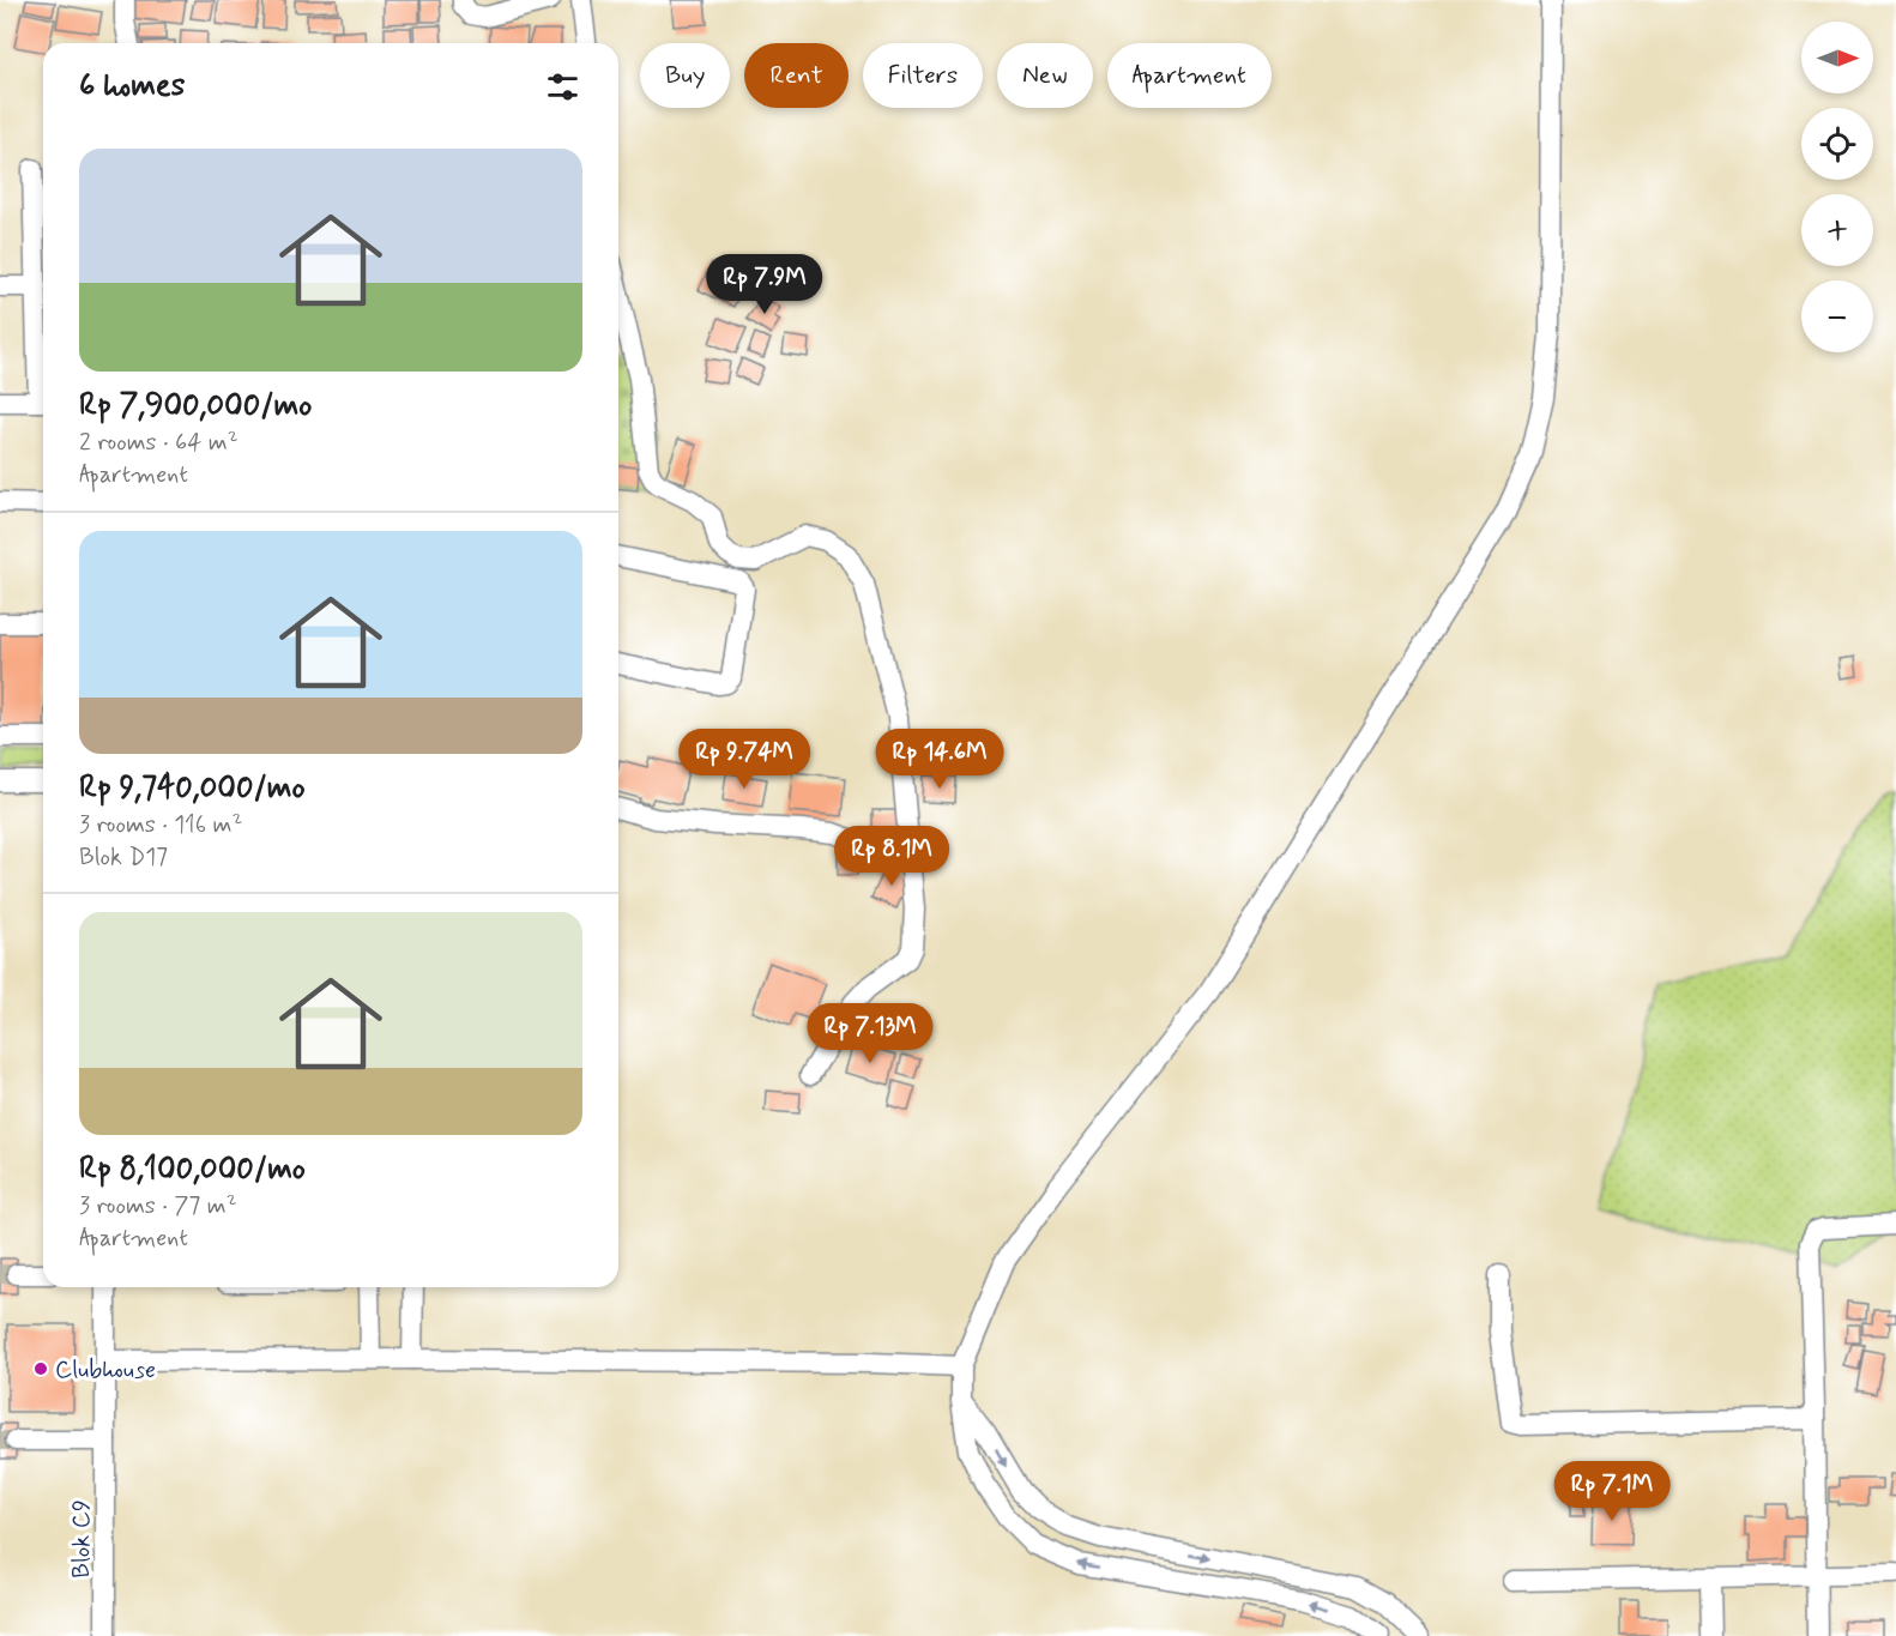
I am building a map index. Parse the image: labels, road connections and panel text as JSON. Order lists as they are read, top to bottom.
{
  "streets": {
    "street": ["Blok C9"]
  },
  "places": ["Clubhouse"],
  "north": "right",
  "page": {
    "map_buttons": ["+", "−"],
    "chip": [
      "Buy",
      "Rent",
      "Filters",
      "New",
      "Apartment"
    ],
    "heading": "6 homes",
    "list": [
      {
        "name": "Rp 7,900,000/mo",
        "note": "2 rooms · 64 m² · Apartment"
      },
      {
        "name": "Rp 9,740,000/mo",
        "note": "3 rooms · 116 m² · Blok D17"
      },
      {
        "name": "Rp 8,100,000/mo",
        "note": "3 rooms · 77 m² · Apartment"
      }
    ],
    "price": [
      "Rp 7.9M",
      "Rp 9.74M",
      "Rp 14.6M",
      "Rp 8.1M",
      "Rp 7.13M",
      "Rp 7.1M"
    ]
  }
}
